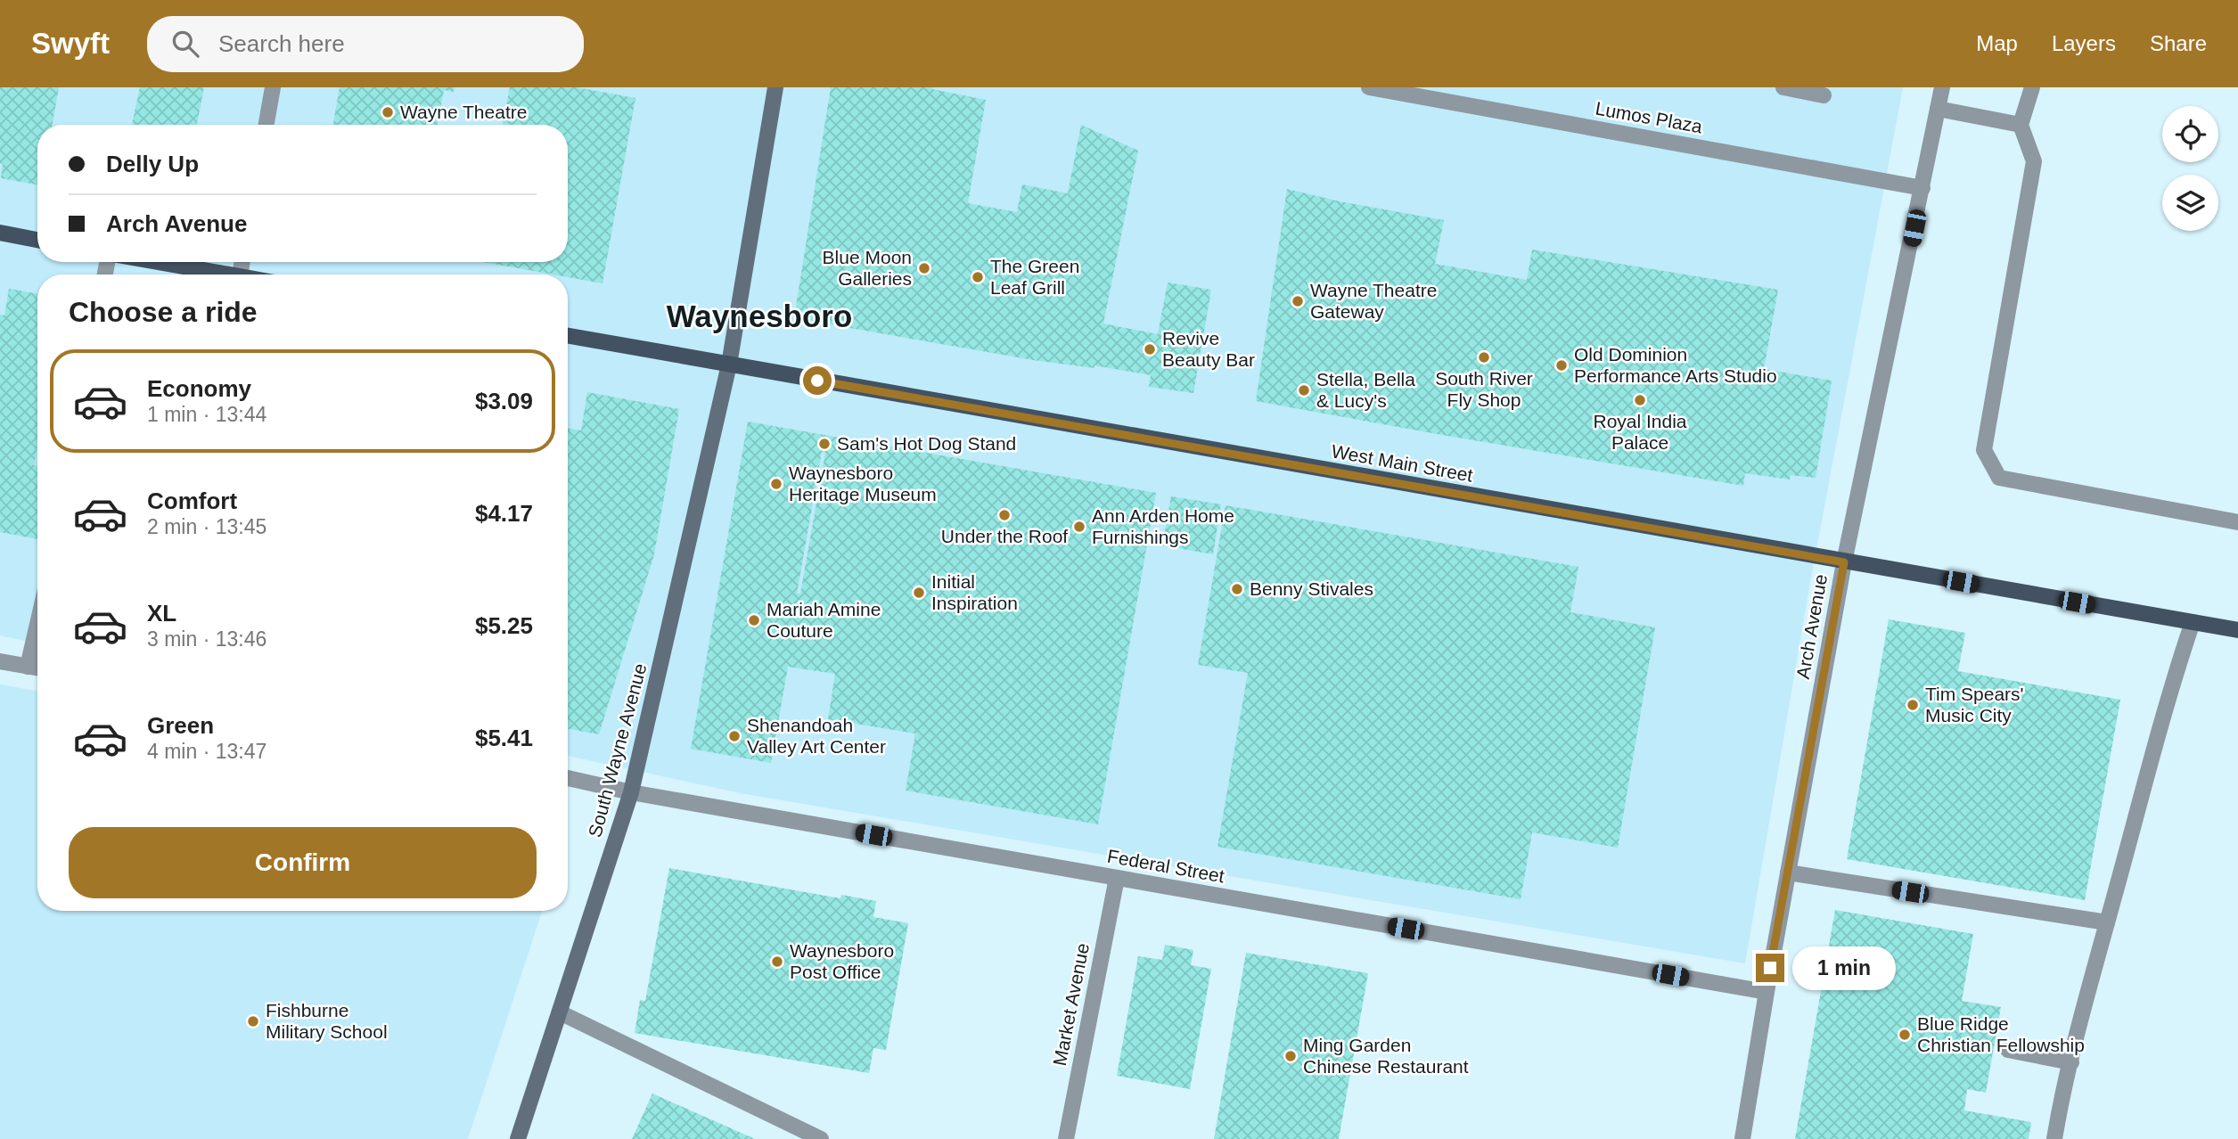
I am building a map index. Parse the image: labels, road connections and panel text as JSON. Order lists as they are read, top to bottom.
{
  "streets": {
    "main road": ["West Main Street", "South Wayne Avenue"],
    "street": [
      "Lumos Plaza",
      "Arch Avenue",
      "Federal Street",
      "Market Avenue"
    ]
  },
  "crossings": [
    ["Lumos Plaza", "Arch Avenue"],
    ["West Main Street", "Arch Avenue"],
    ["West Main Street", "South Wayne Avenue"],
    ["Arch Avenue", "Federal Street"],
    ["South Wayne Avenue", "Federal Street"],
    ["Federal Street", "Market Avenue"]
  ],
  "districts": ["Waynesboro"],
  "places": [
    "Wayne Theatre",
    "Blue Moon Galleries",
    "The Green Leaf Grill",
    "Wayne Theatre Gateway",
    "Revive Beauty Bar",
    "South River Fly Shop",
    "Old Dominion Performance Arts Studio",
    "Stella, Bella & Lucy's",
    "Royal India Palace",
    "Sam's Hot Dog Stand",
    "Waynesboro Heritage Museum",
    "Under the Roof",
    "Ann Arden Home Furnishings",
    "Benny Stivales",
    "Initial Inspiration",
    "Mariah Amine Couture",
    "Tim Spears' Music City",
    "Shenandoah Valley Art Center",
    "Waynesboro Post Office",
    "Fishburne Military School",
    "Blue Ridge Christian Fellowship",
    "Ming Garden Chinese Restaurant"
  ],
  "page": {
    "header": "Swyft",
    "search": "Search here",
    "nav": ["Map", "Layers", "Share"],
    "banner": ["Delly Up", "Arch Avenue"],
    "heading": "Choose a ride",
    "list": [
      {
        "name": "Economy",
        "note": "1 min · 13:44",
        "value": "$3.09"
      },
      {
        "name": "Comfort",
        "note": "2 min · 13:45",
        "value": "$4.17"
      },
      {
        "name": "XL",
        "note": "3 min · 13:46",
        "value": "$5.25"
      },
      {
        "name": "Green",
        "note": "4 min · 13:47",
        "value": "$5.41"
      }
    ],
    "buttons": "Confirm",
    "bubble": "1 min"
  }
}
